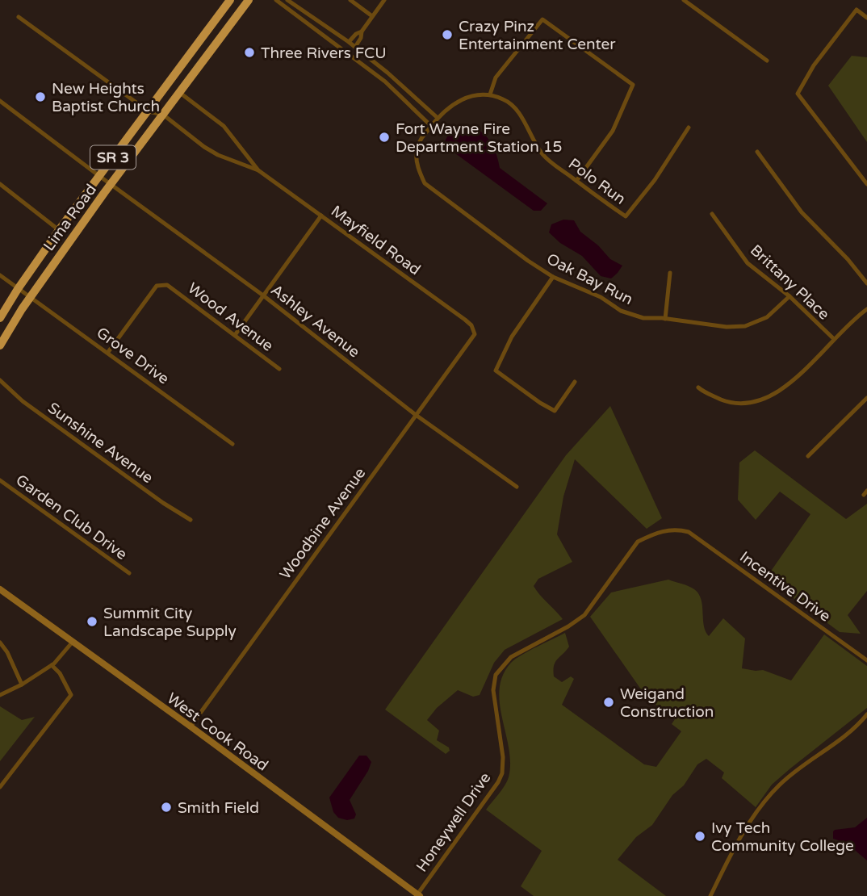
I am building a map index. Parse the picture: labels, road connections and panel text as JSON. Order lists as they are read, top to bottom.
{
  "streets": {
    "highway": ["SR 3", "Lima Road"],
    "main road": ["West Cook Road"],
    "street": [
      "Polo Run",
      "Mayfield Road",
      "Oak Bay Run",
      "Brittany Place",
      "Wood Avenue",
      "Ashley Avenue",
      "Grove Drive",
      "Sunshine Avenue",
      "Garden Club Drive",
      "Woodbine Avenue",
      "Incentive Drive",
      "Honeywell Drive"
    ]
  },
  "crossings": [
    ["Lima Road", "Ashley Avenue"],
    ["Lima Road", "Grove Drive"],
    ["Mayfield Road", "Woodbine Avenue"],
    ["Oak Bay Run", "Brittany Place"],
    ["Wood Avenue", "Grove Drive"],
    ["Ashley Avenue", "Woodbine Avenue"],
    ["Woodbine Avenue", "West Cook Road"],
    ["Incentive Drive", "Honeywell Drive"],
    ["West Cook Road", "Honeywell Drive"]
  ],
  "places": [
    "Crazy Pinz Entertainment Center",
    "Three Rivers FCU",
    "New Heights Baptist Church",
    "Fort Wayne Fire Department Station 15",
    "Summit City Landscape Supply",
    "Weigand Construction",
    "Smith Field",
    "Ivy Tech Community College"
  ]
}
